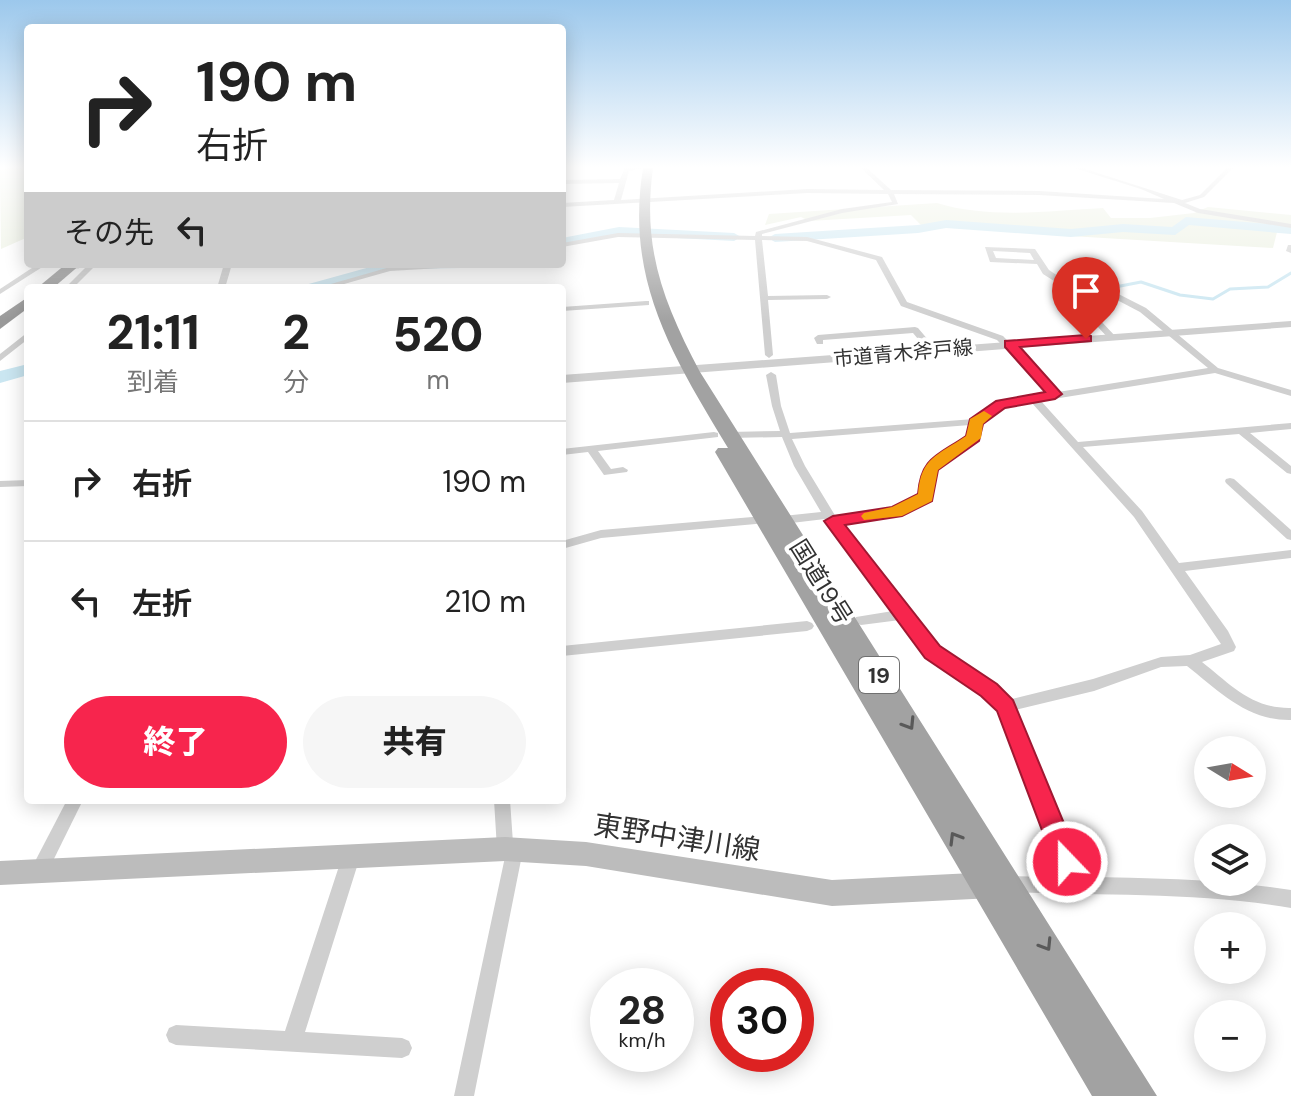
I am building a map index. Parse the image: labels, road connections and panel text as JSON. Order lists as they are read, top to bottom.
{
  "streets": {
    "highway": ["国道19号", "19"],
    "main road": ["東野中津川線"],
    "street": ["市道青木斧戸線"]
  },
  "crossings": [
    ["市道青木斧戸線", "国道19号"],
    ["国道19号", "東野中津川線"]
  ],
  "north": "right",
  "page": {
    "turn": ["190 m", "右折"],
    "then": "その先",
    "eta": [
      "21:11",
      "到着",
      "2",
      "分",
      "520",
      "m"
    ],
    "list": [
      {
        "name": "右折",
        "value": "190 m"
      },
      {
        "name": "左折",
        "value": "210 m"
      }
    ],
    "buttons": ["終了", "共有"],
    "map_buttons": ["+", "−"],
    "speed": "28 km/h",
    "limit": "30"
  }
}
